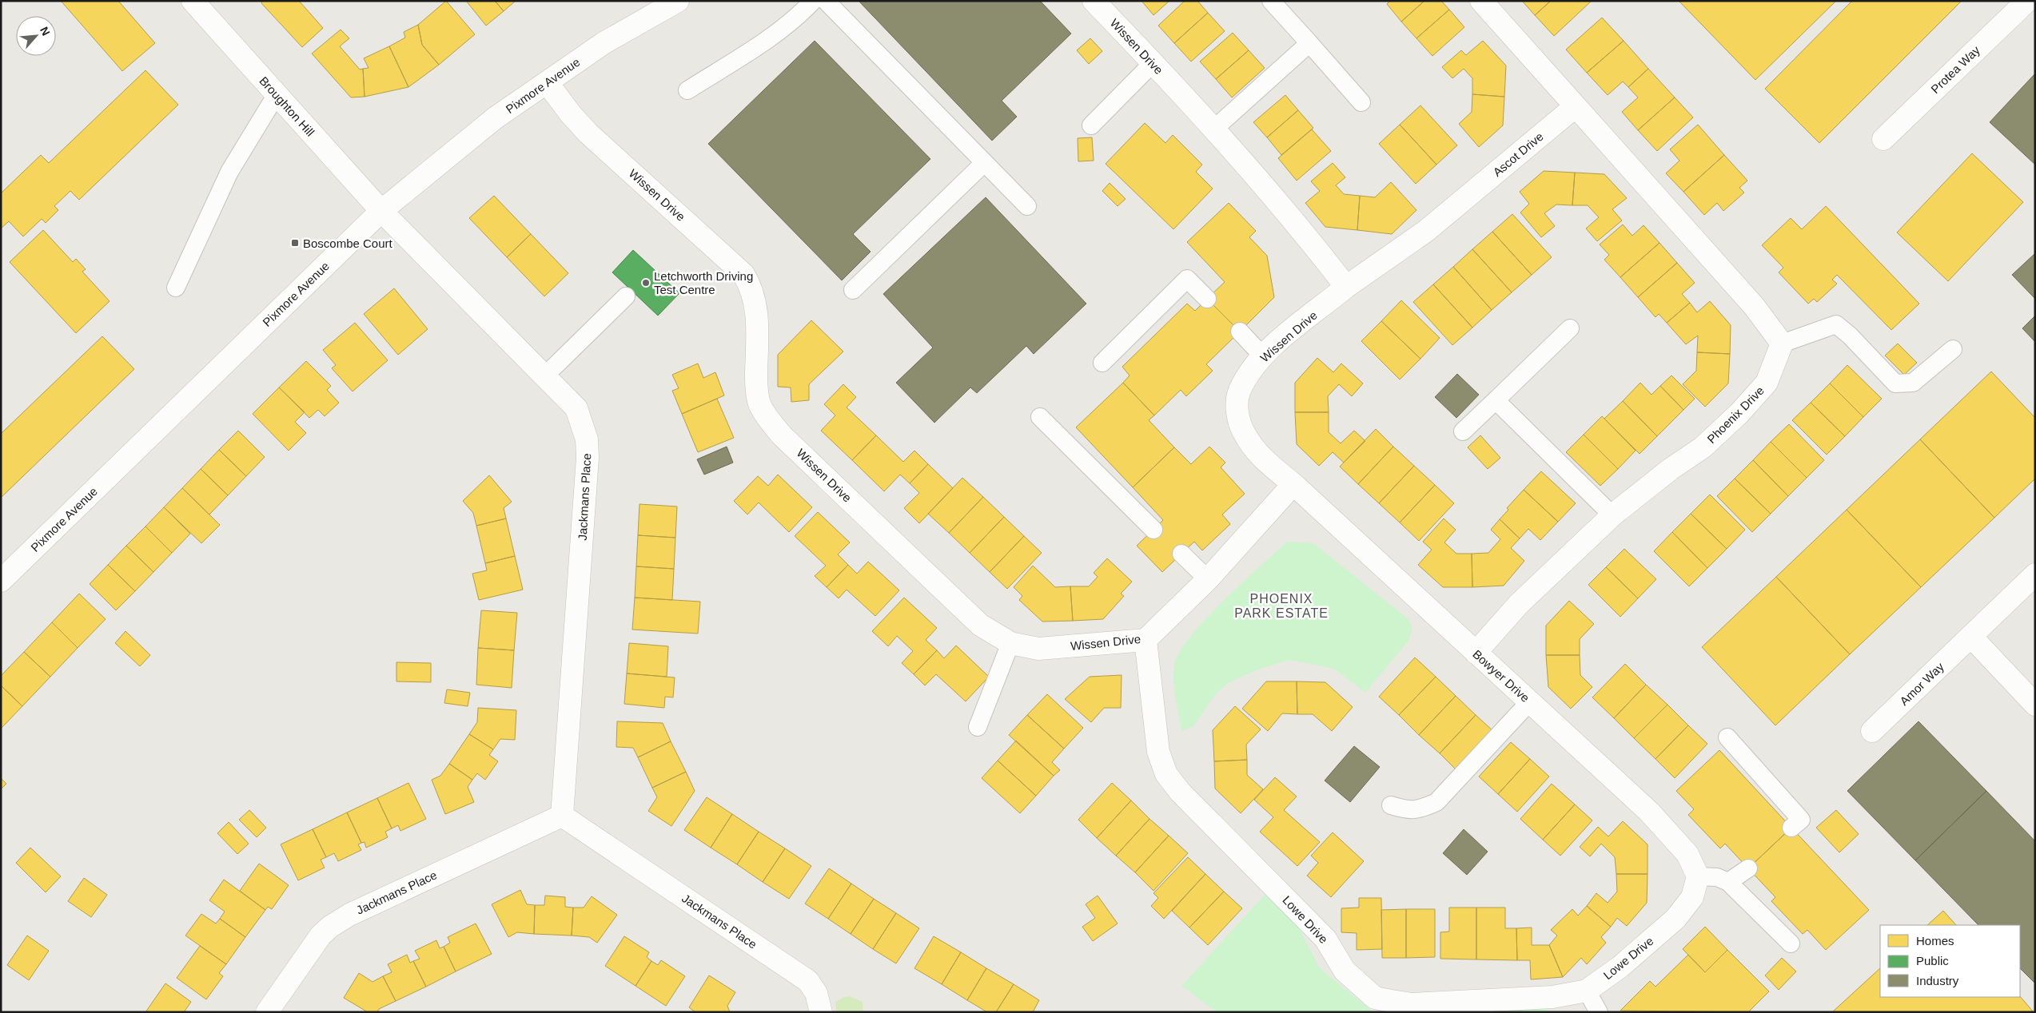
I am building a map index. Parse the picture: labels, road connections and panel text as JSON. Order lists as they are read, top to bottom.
{
  "streets": {
    "street": [
      "Wissen Drive",
      "Protea Way",
      "Pixmore Avenue",
      "Broughton Hill",
      "Ascot Drive",
      "Phoenix Drive",
      "Jackmans Place",
      "Bowyer Drive",
      "Amor Way",
      "Lowe Drive"
    ]
  },
  "crossings": [
    ["Wissen Drive", "Pixmore Avenue"],
    ["Wissen Drive", "Ascot Drive"],
    ["Wissen Drive", "Bowyer Drive"],
    ["Wissen Drive", "Lowe Drive"],
    ["Pixmore Avenue", "Broughton Hill"],
    ["Pixmore Avenue", "Jackmans Place"],
    ["Broughton Hill", "Jackmans Place"],
    ["Phoenix Drive", "Bowyer Drive"],
    ["Bowyer Drive", "Lowe Drive"]
  ],
  "districts": ["PHOENIX PARK ESTATE"],
  "places": {
    "transit": ["Boscombe Court"],
    "other": ["Letchworth Driving Test Centre"]
  },
  "legend": ["Homes", "Public", "Industry"],
  "north": "top right"
}
